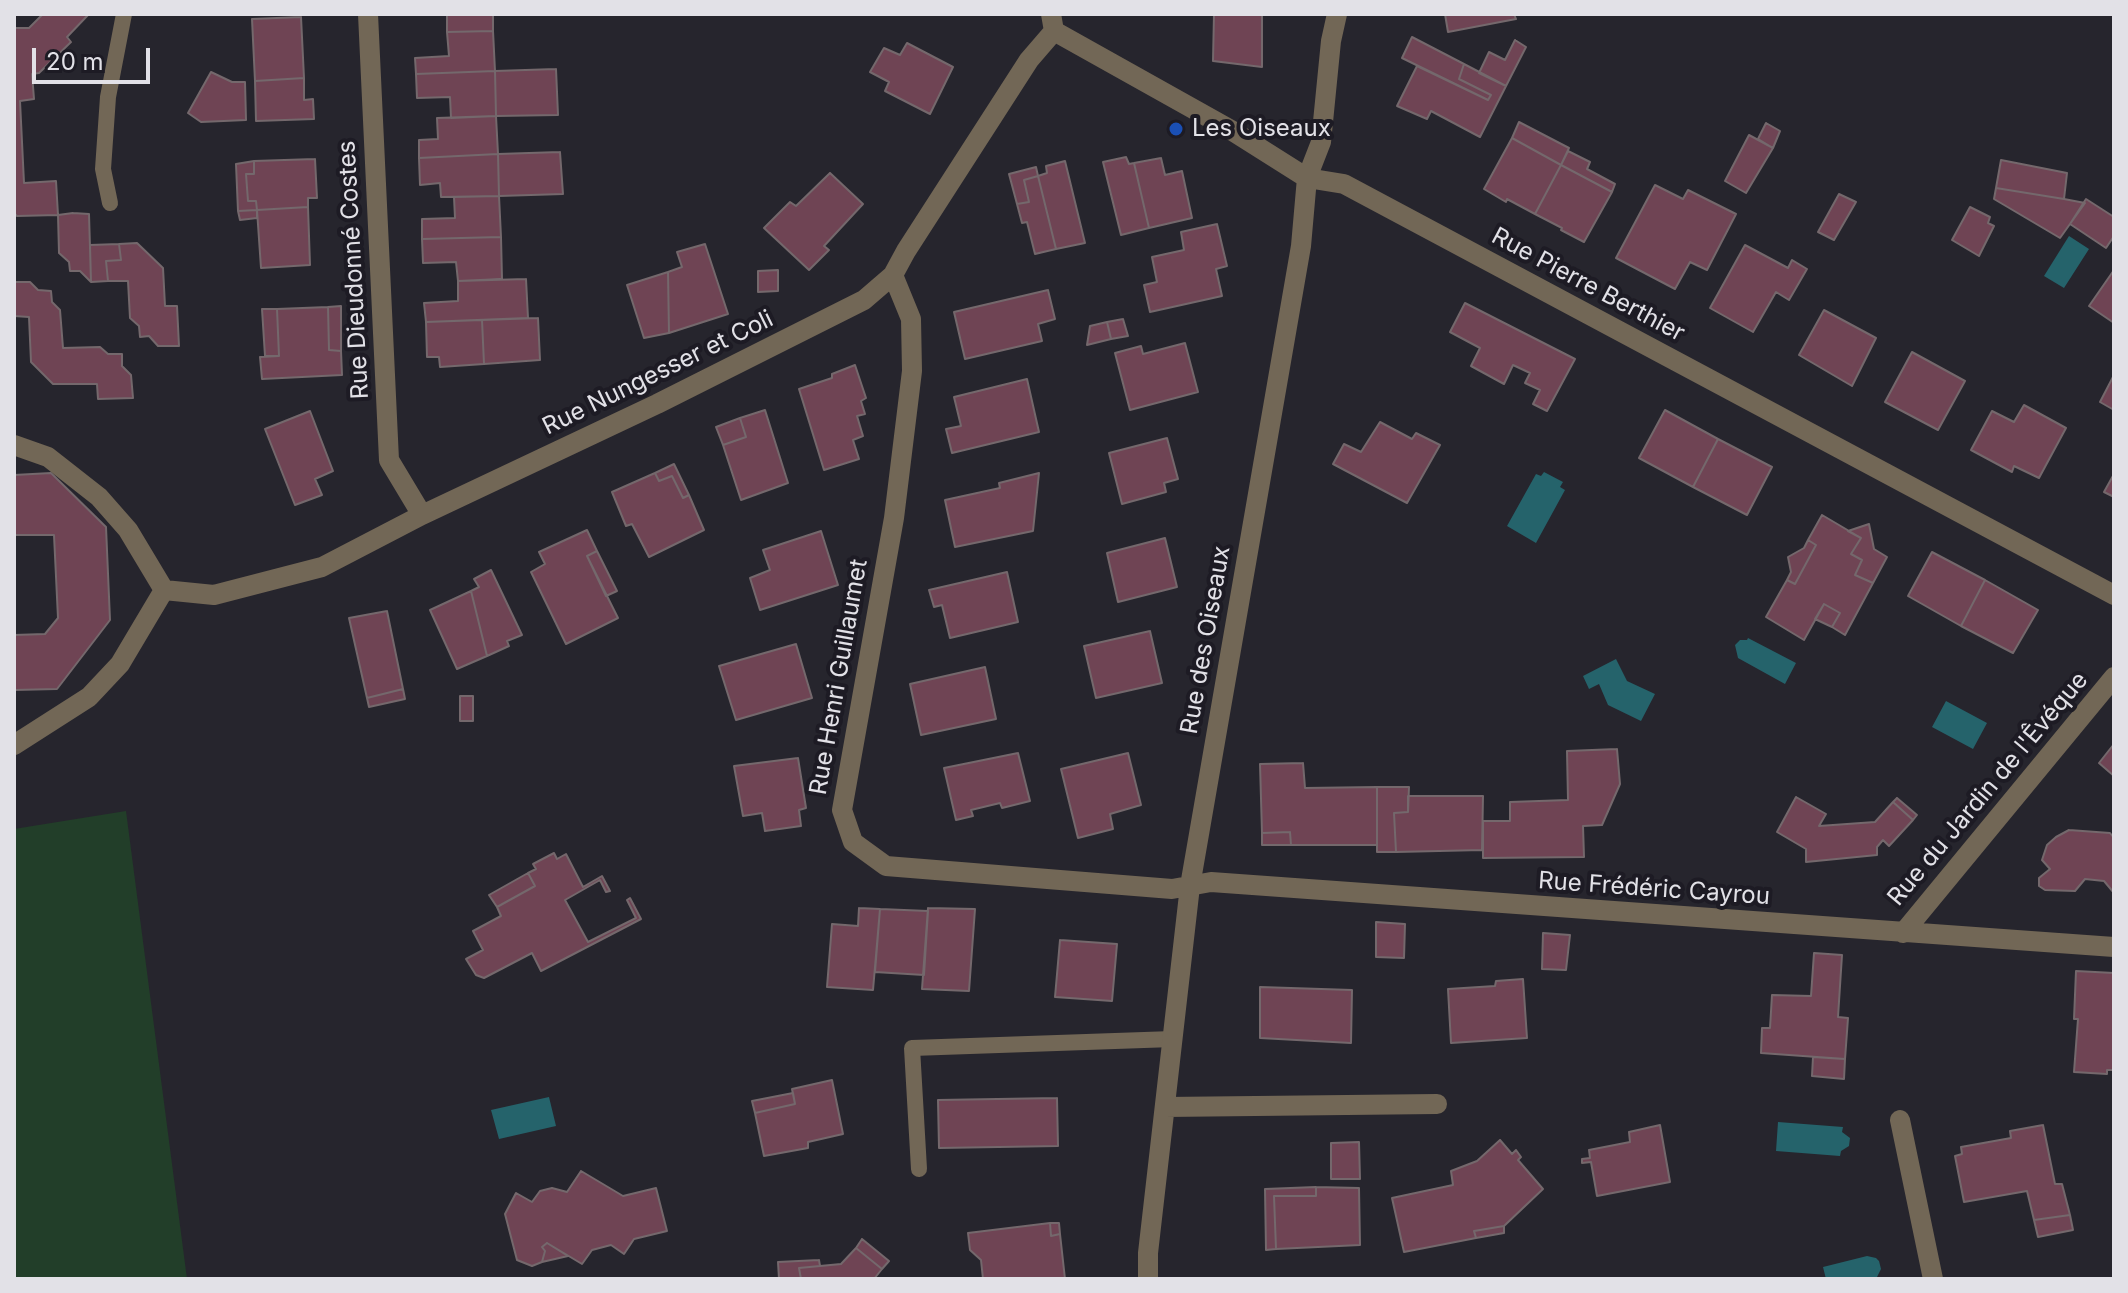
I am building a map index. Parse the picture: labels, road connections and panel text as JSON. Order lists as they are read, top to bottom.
{
  "streets": {
    "street": [
      "Rue Dieudonné Costes",
      "Rue Pierre Berthier",
      "Rue Nungesser et Coli",
      "Rue des Oiseaux",
      "Rue Henri Guillaumet",
      "Rue du Jardin de l'Êvéque",
      "Rue Frédéric Cayrou"
    ]
  },
  "crossings": [
    ["Rue Dieudonné Costes", "Rue Nungesser et Coli"],
    ["Rue Pierre Berthier", "Rue Nungesser et Coli"],
    ["Rue Pierre Berthier", "Rue des Oiseaux"],
    ["Rue Nungesser et Coli", "Rue Henri Guillaumet"],
    ["Rue des Oiseaux", "Rue Henri Guillaumet"],
    ["Rue des Oiseaux", "Rue Frédéric Cayrou"],
    ["Rue Henri Guillaumet", "Rue Frédéric Cayrou"],
    ["Rue du Jardin de l'Êvéque", "Rue Frédéric Cayrou"]
  ],
  "places": ["Les Oiseaux"],
  "scale_bar": "20 m"
}
